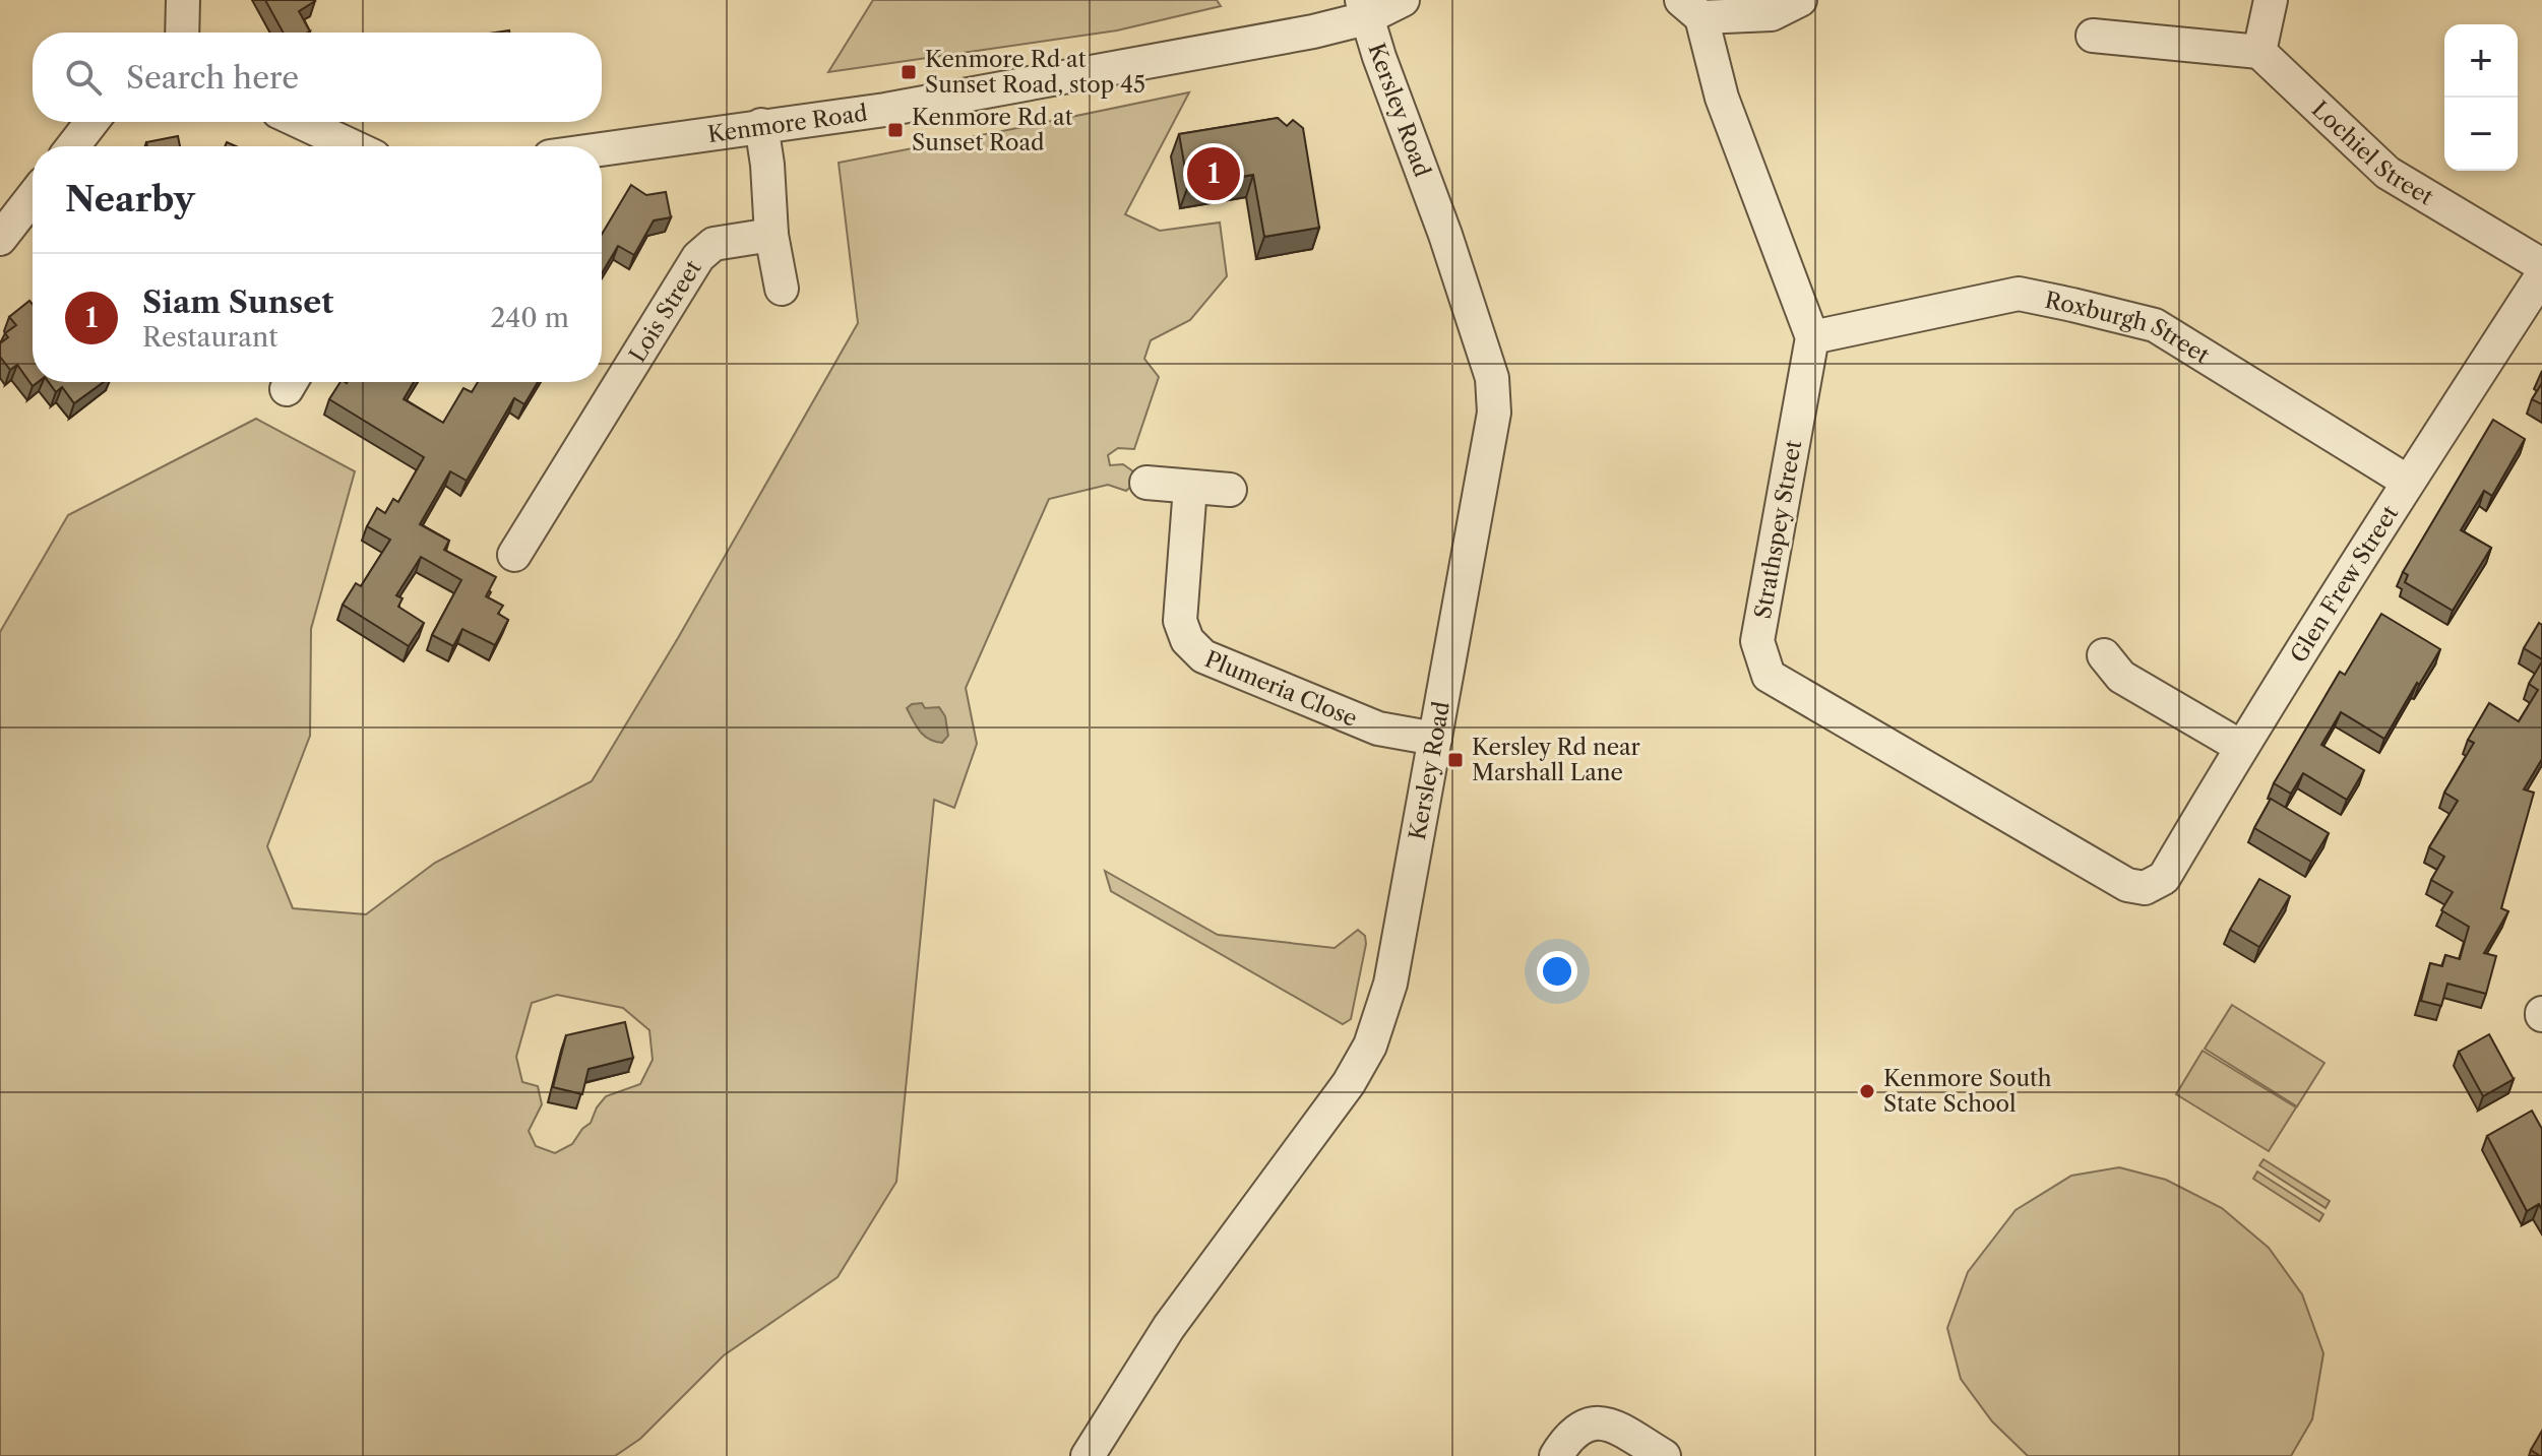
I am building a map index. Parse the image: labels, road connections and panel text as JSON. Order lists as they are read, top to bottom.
{
  "streets": {
    "street": [
      "Kersley Road",
      "Kenmore Road",
      "Lochiel Street",
      "Lois Street",
      "Roxburgh Street",
      "Strathspey Street",
      "Glen Frew Street",
      "Plumeria Close"
    ]
  },
  "crossings": [
    ["Kersley Road", "Kenmore Road"],
    ["Kersley Road", "Plumeria Close"],
    ["Roxburgh Street", "Strathspey Street"],
    ["Roxburgh Street", "Glen Frew Street"],
    ["Strathspey Street", "Glen Frew Street"]
  ],
  "places": {
    "transit": ["Kenmore Rd at Sunset Road, stop 45", "Kenmore Rd at Sunset Road", "Kersley Rd near Marshall Lane"],
    "other": ["Kenmore South State School"]
  },
  "page": {
    "map_buttons": ["+", "−"],
    "search": "Search here",
    "pins": "1",
    "heading": "Nearby",
    "list": [
      {
        "mark": "1",
        "name": "Siam Sunset",
        "note": "Restaurant",
        "value": "240 m"
      }
    ]
  }
}
